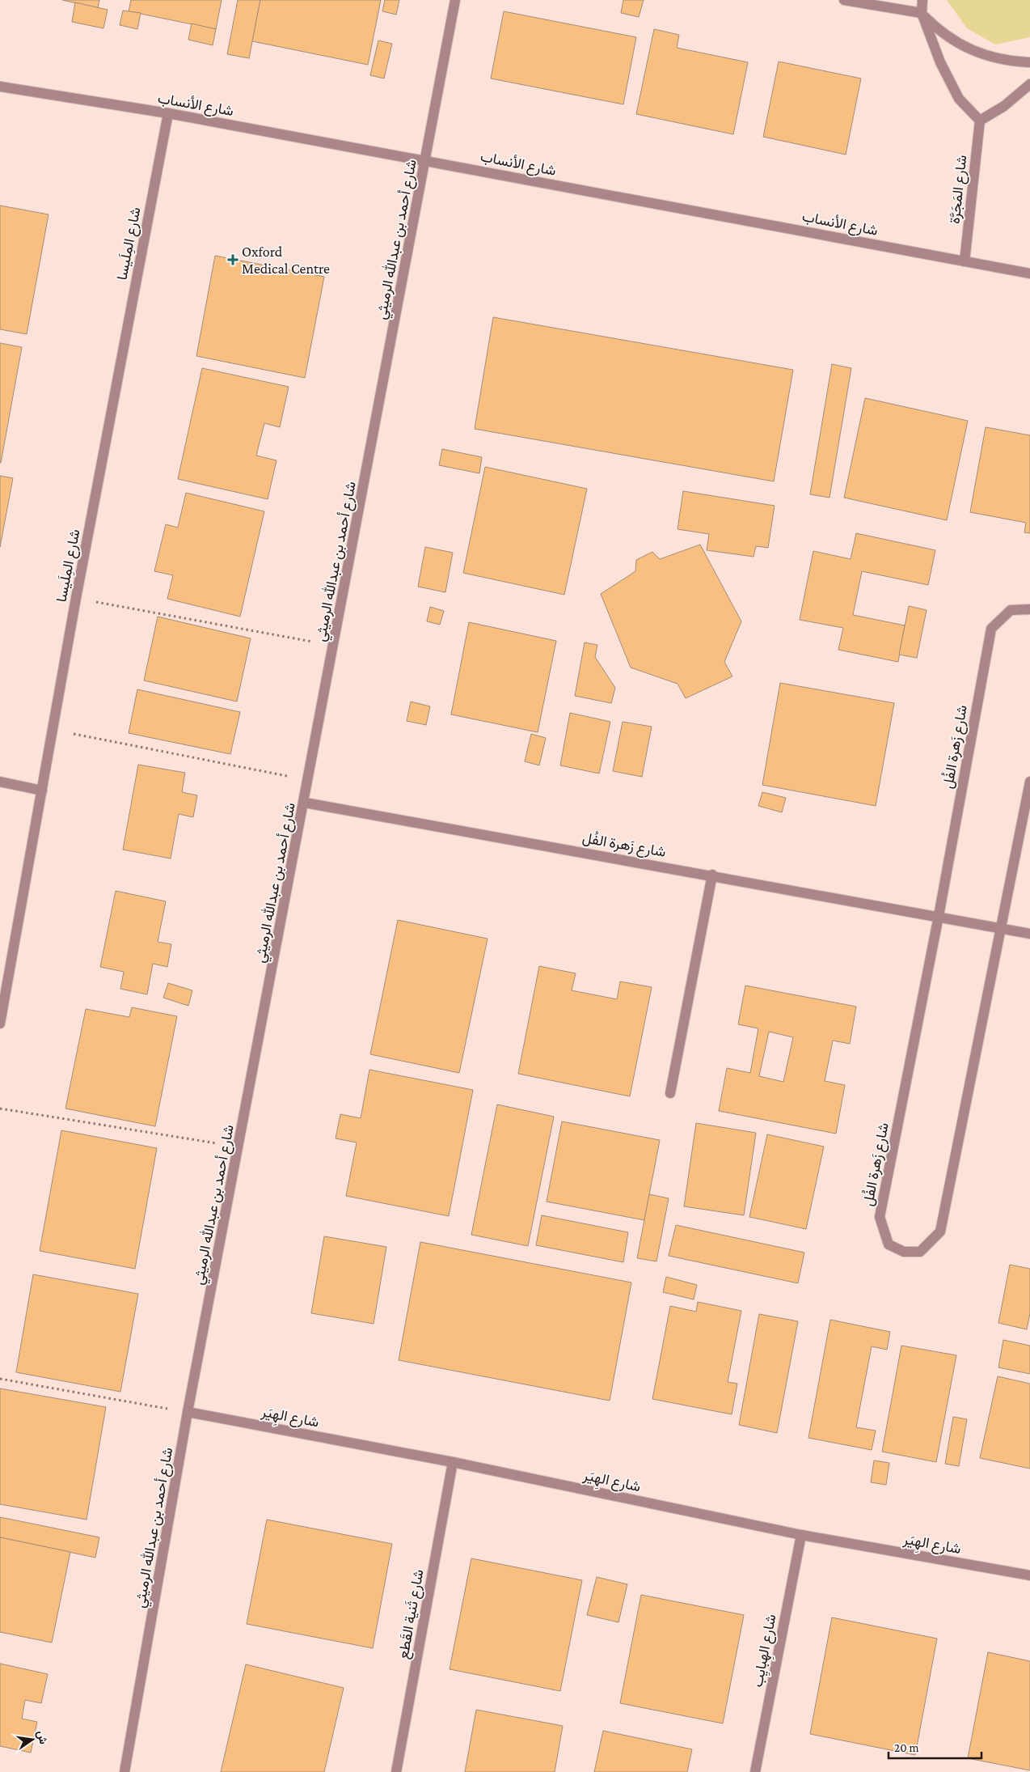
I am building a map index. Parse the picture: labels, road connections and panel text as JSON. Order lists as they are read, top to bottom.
{
  "streets": {
    "street": [
      "شارع الأنساب",
      "شارع المَجَرَّة",
      "شارع أحمد بن عبدالله الرميثي",
      "شارع المِلَيسا",
      "شارع زَهرة الفُل",
      "شارع الهِيَر",
      "شارع ثَنية القَطع",
      "شارع الهِبايِب"
    ]
  },
  "crossings": [
    ["شارع الأنساب", "شارع المَجَرَّة"],
    ["شارع الأنساب", "شارع أحمد بن عبدالله الرميثي"],
    ["شارع الأنساب", "شارع المِلَيسا"],
    ["شارع أحمد بن عبدالله الرميثي", "شارع زَهرة الفُل"],
    ["شارع أحمد بن عبدالله الرميثي", "شارع الهِيَر"],
    ["شارع الهِيَر", "شارع ثَنية القَطع"],
    ["شارع الهِيَر", "شارع الهِبايِب"]
  ],
  "places": {
    "health": ["Oxford Medical Centre"]
  },
  "scale_bar": "20 m",
  "north": "right"
}
